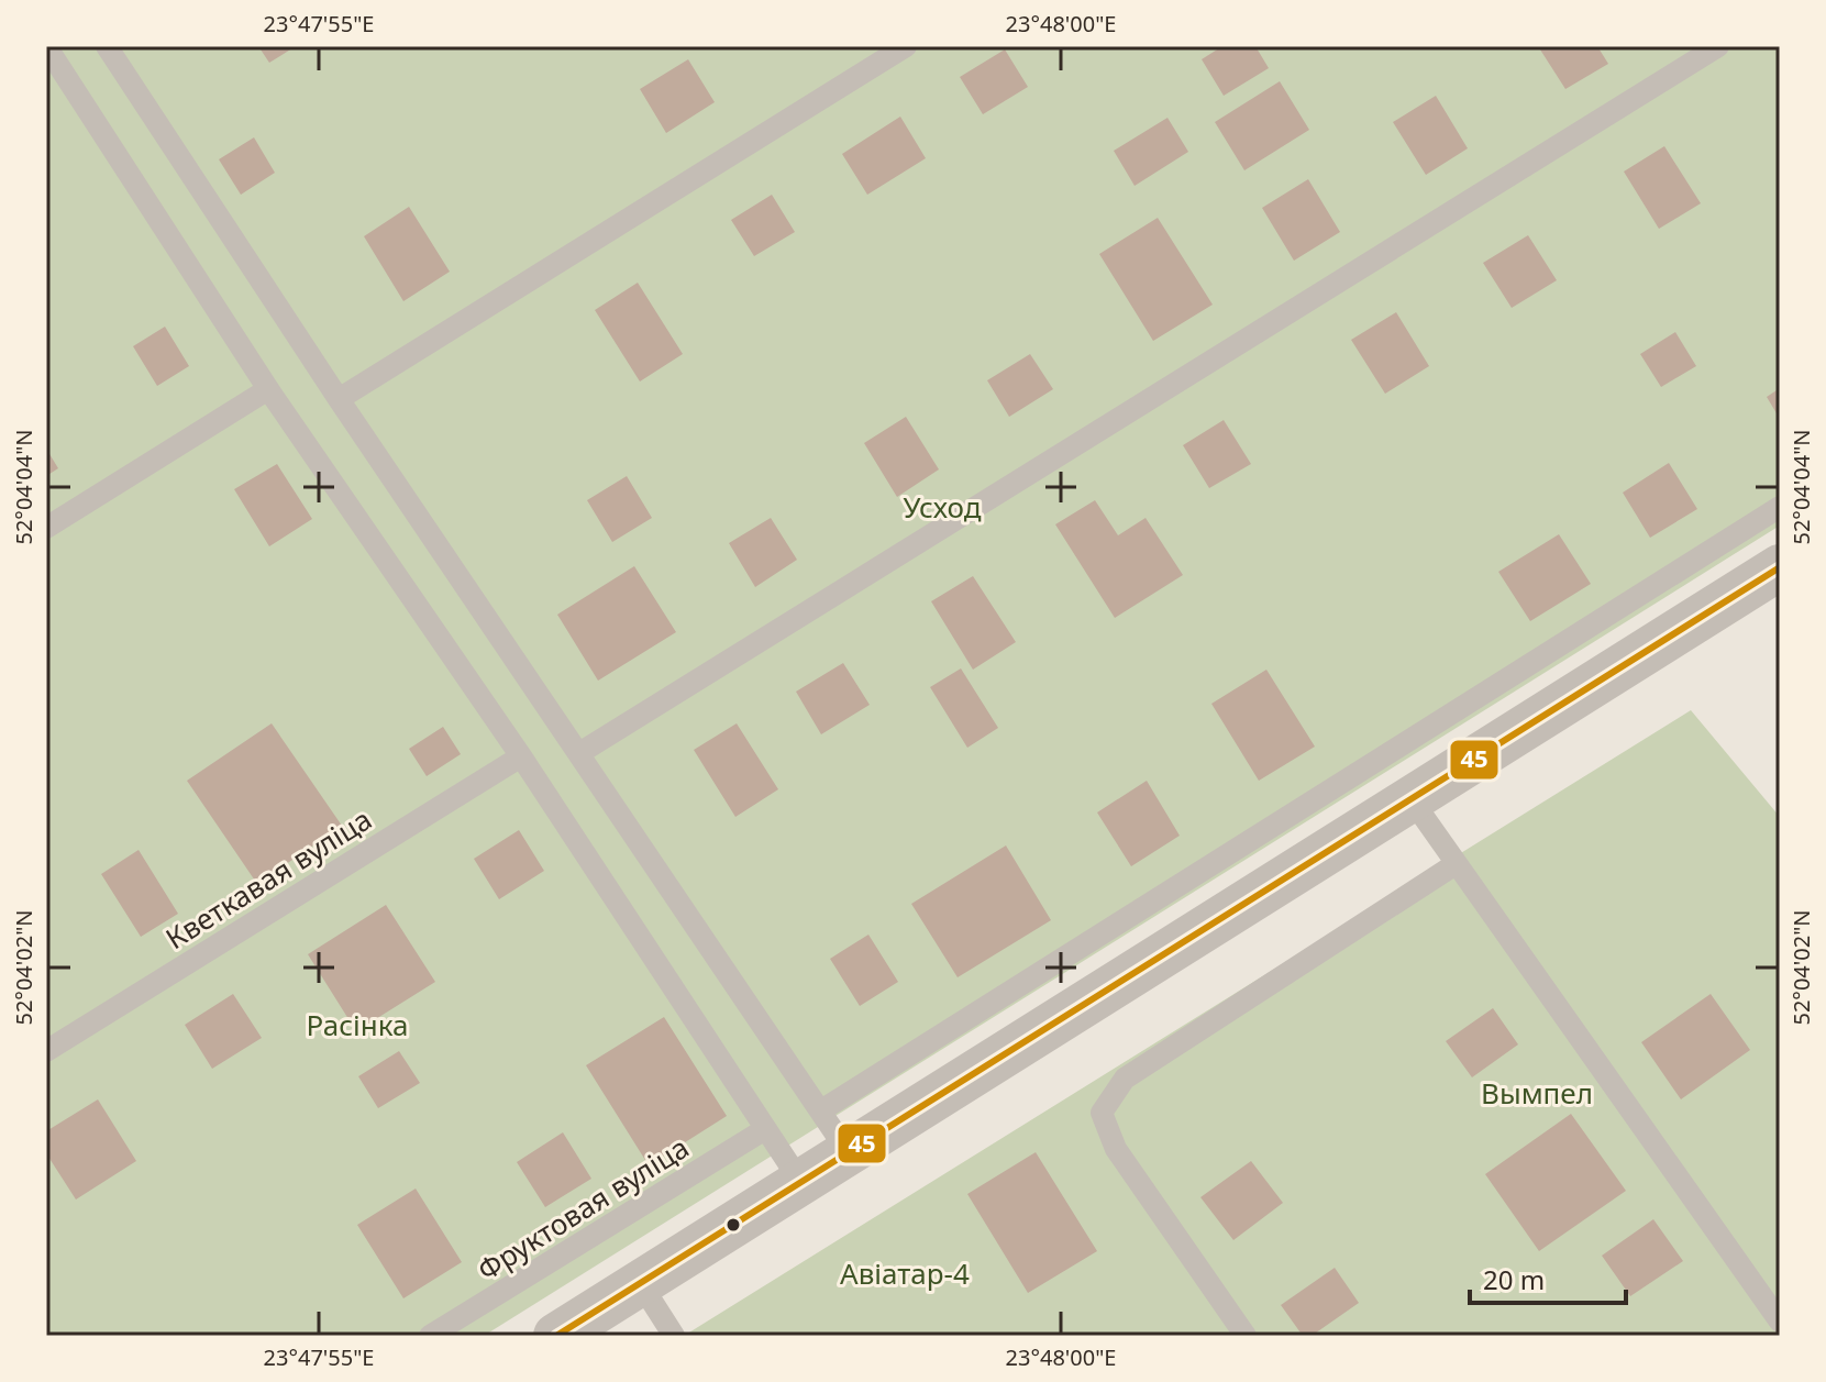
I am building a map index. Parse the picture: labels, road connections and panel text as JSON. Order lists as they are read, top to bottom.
{
  "streets": {
    "lane": ["Кветкавая вуліца", "Фруктовая вуліца"]
  },
  "parks": [
    "Усход",
    "Расінка",
    "Вымпел",
    "Авіатар-4"
  ],
  "lines": ["transit line 45"],
  "scale_bar": "20 m",
  "coordinates": [
    "23°47'55\"E",
    "23°48'00\"E",
    "52°04'04\"N",
    "52°04'02\"N"
  ]
}
